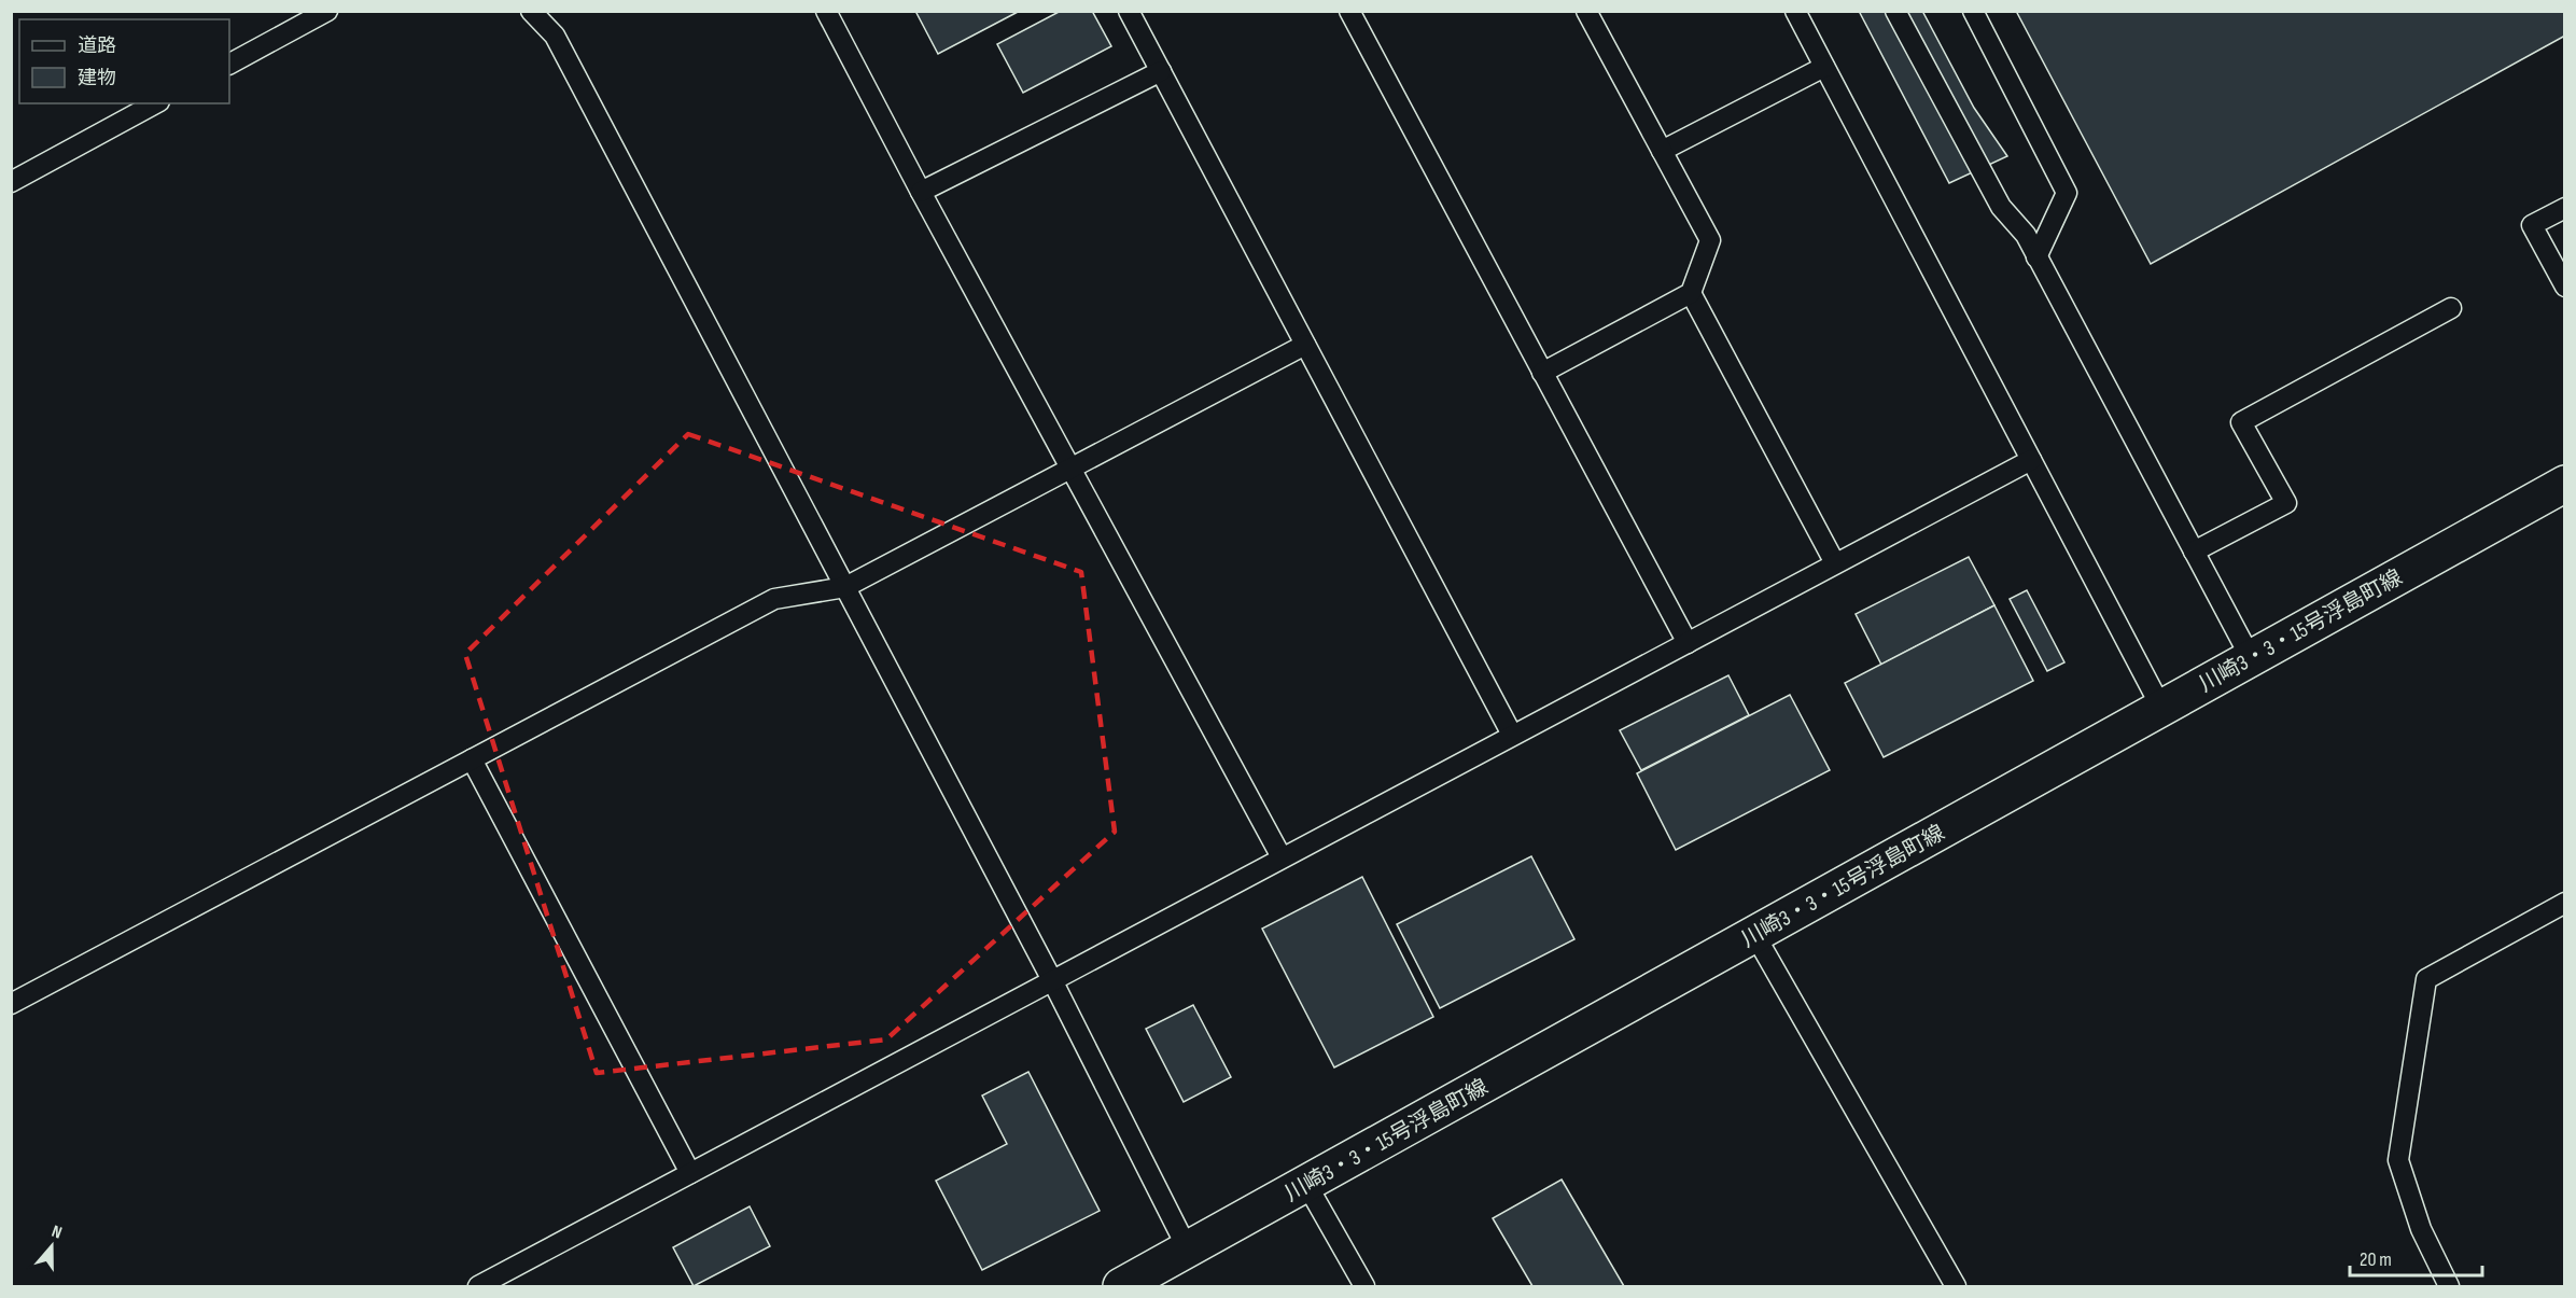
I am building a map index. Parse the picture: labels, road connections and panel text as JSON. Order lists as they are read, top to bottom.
{
  "streets": {
    "street": ["川崎3・3・15号浮島町線"]
  },
  "legend": ["道路", "建物"],
  "scale_bar": "20 m",
  "north": "top"
}
